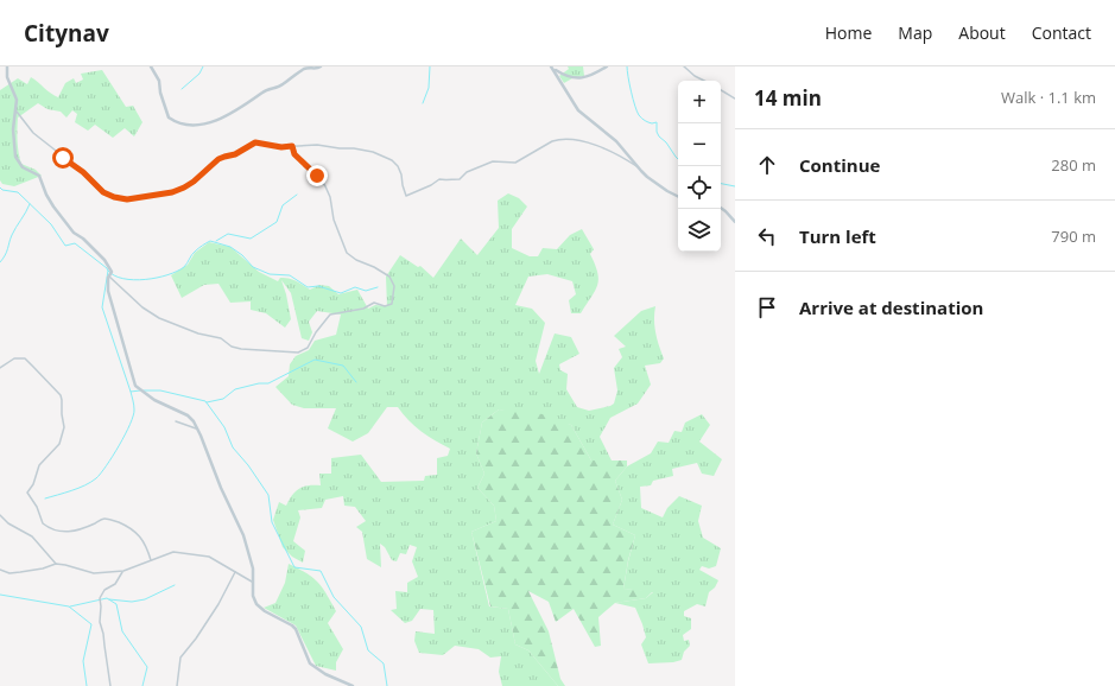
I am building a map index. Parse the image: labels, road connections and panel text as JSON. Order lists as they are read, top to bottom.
{
  "page": {
    "header": "Citynav",
    "nav": [
      "Home",
      "Map",
      "About",
      "Contact"
    ],
    "heading": ["14 min", "Walk · 1.1 km"],
    "map_buttons": ["+", "−"],
    "list": [
      ["Continue", "280 m"],
      ["Turn left", "790 m"],
      "Arrive at destination"
    ]
  }
}
